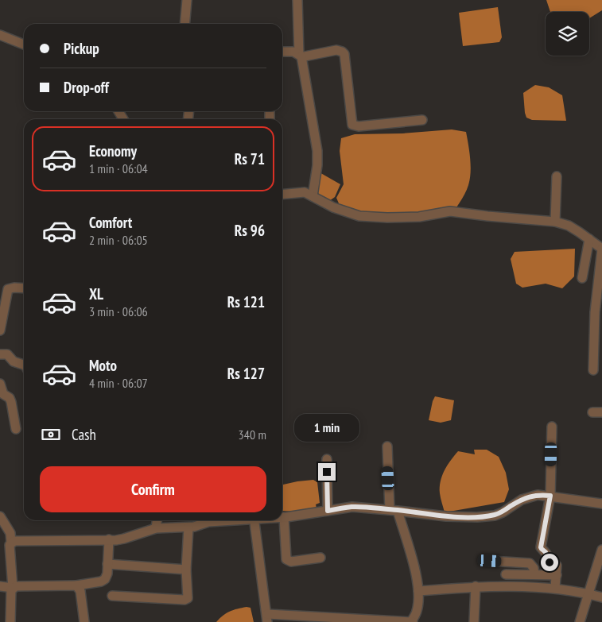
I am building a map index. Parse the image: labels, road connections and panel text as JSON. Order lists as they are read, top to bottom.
{
  "page": {
    "banner": ["Pickup", "Drop-off"],
    "list": [
      {
        "name": "Economy",
        "note": "1 min · 06:04",
        "value": "Rs 71"
      },
      {
        "name": "Comfort",
        "note": "2 min · 06:05",
        "value": "Rs 96"
      },
      {
        "name": "XL",
        "note": "3 min · 06:06",
        "value": "Rs 121"
      },
      {
        "name": "Moto",
        "note": "4 min · 06:07",
        "value": "Rs 127"
      }
    ],
    "pay": ["Cash", "340 m"],
    "bubble": "1 min",
    "buttons": "Confirm"
  }
}
